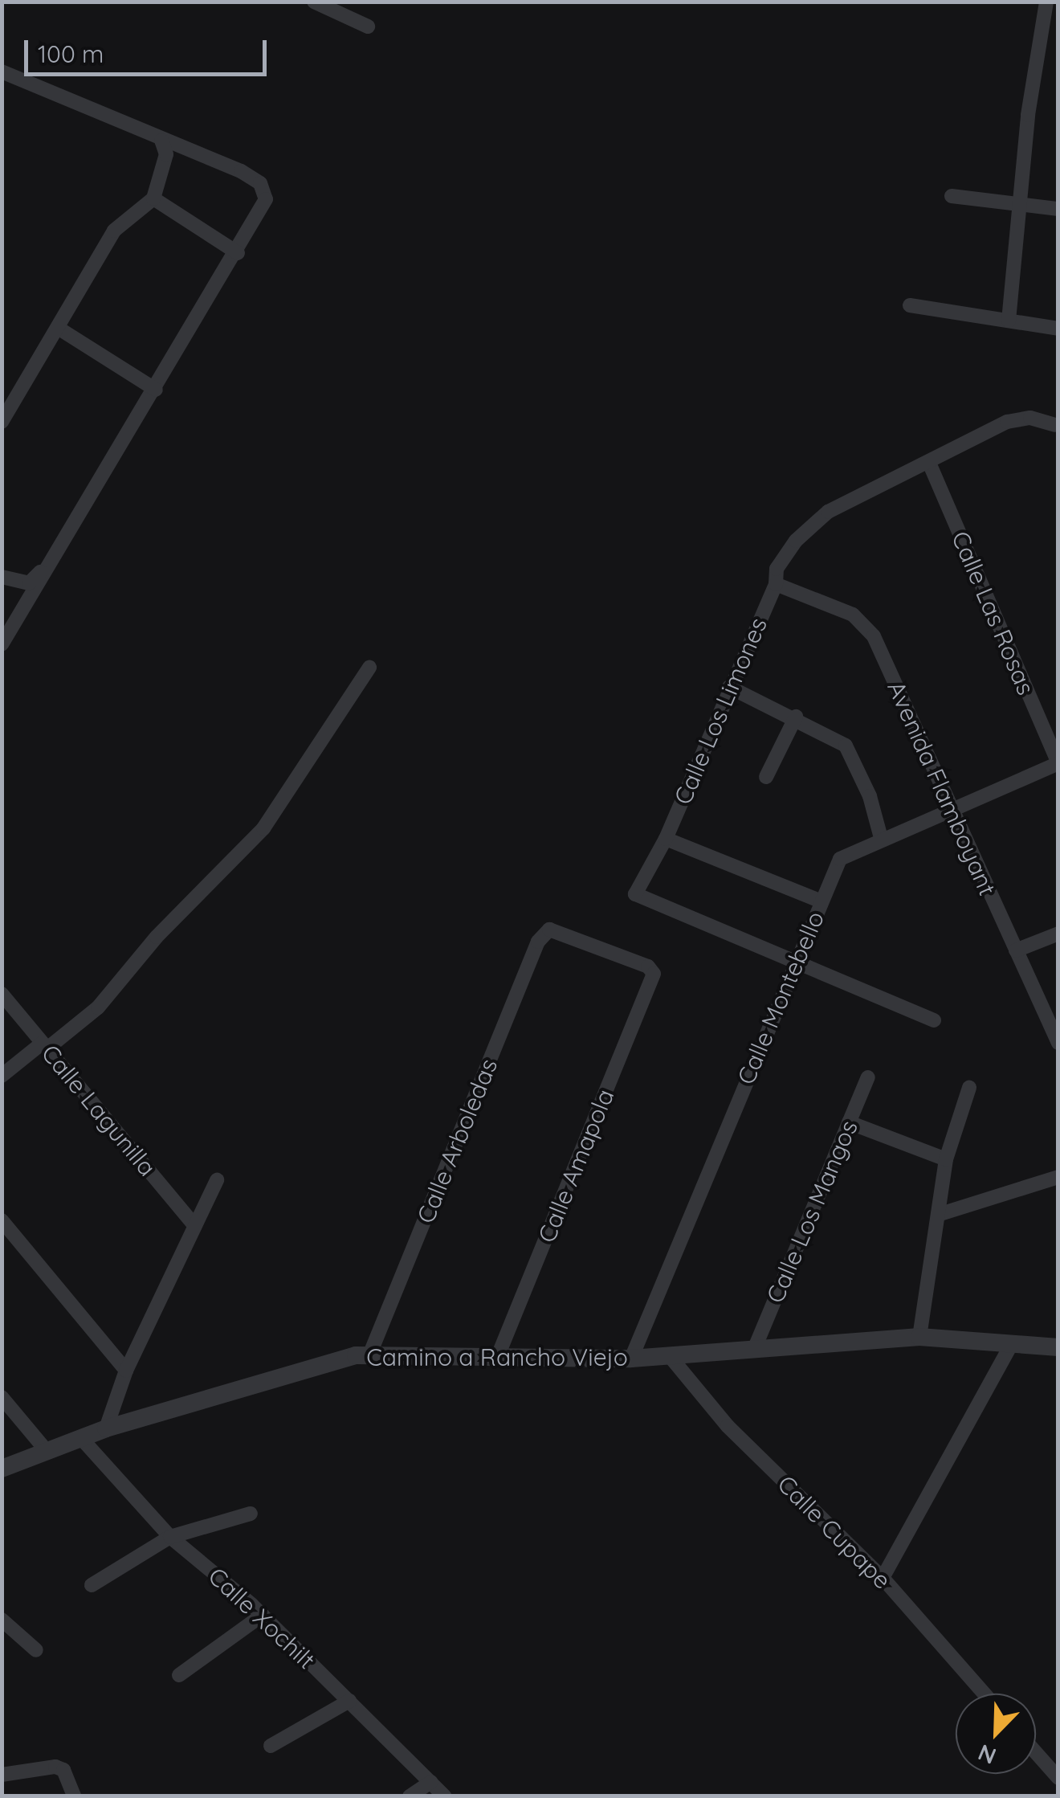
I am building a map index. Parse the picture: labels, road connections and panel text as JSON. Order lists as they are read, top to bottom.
{
  "streets": {
    "street": [
      "Calle Las Rosas",
      "Calle Los Limones",
      "Avenida Flamboyant",
      "Calle Montebello",
      "Calle Lagunilla",
      "Calle Arboledas",
      "Calle Amapola",
      "Calle Los Mangos",
      "Camino a Rancho Viejo",
      "Calle Cupape",
      "Calle Xochilt"
    ]
  },
  "crossings": [
    ["Calle Las Rosas", "Calle Los Limones"],
    ["Calle Las Rosas", "Calle Montebello"],
    ["Calle Los Limones", "Avenida Flamboyant"],
    ["Calle Los Limones", "Calle Montebello"],
    ["Avenida Flamboyant", "Calle Montebello"],
    ["Calle Montebello", "Camino a Rancho Viejo"],
    ["Calle Arboledas", "Calle Amapola"],
    ["Calle Arboledas", "Camino a Rancho Viejo"],
    ["Calle Amapola", "Camino a Rancho Viejo"],
    ["Calle Los Mangos", "Camino a Rancho Viejo"],
    ["Camino a Rancho Viejo", "Calle Cupape"],
    ["Camino a Rancho Viejo", "Calle Xochilt"]
  ],
  "scale_bar": "100 m",
  "north": "bottom left"
}
